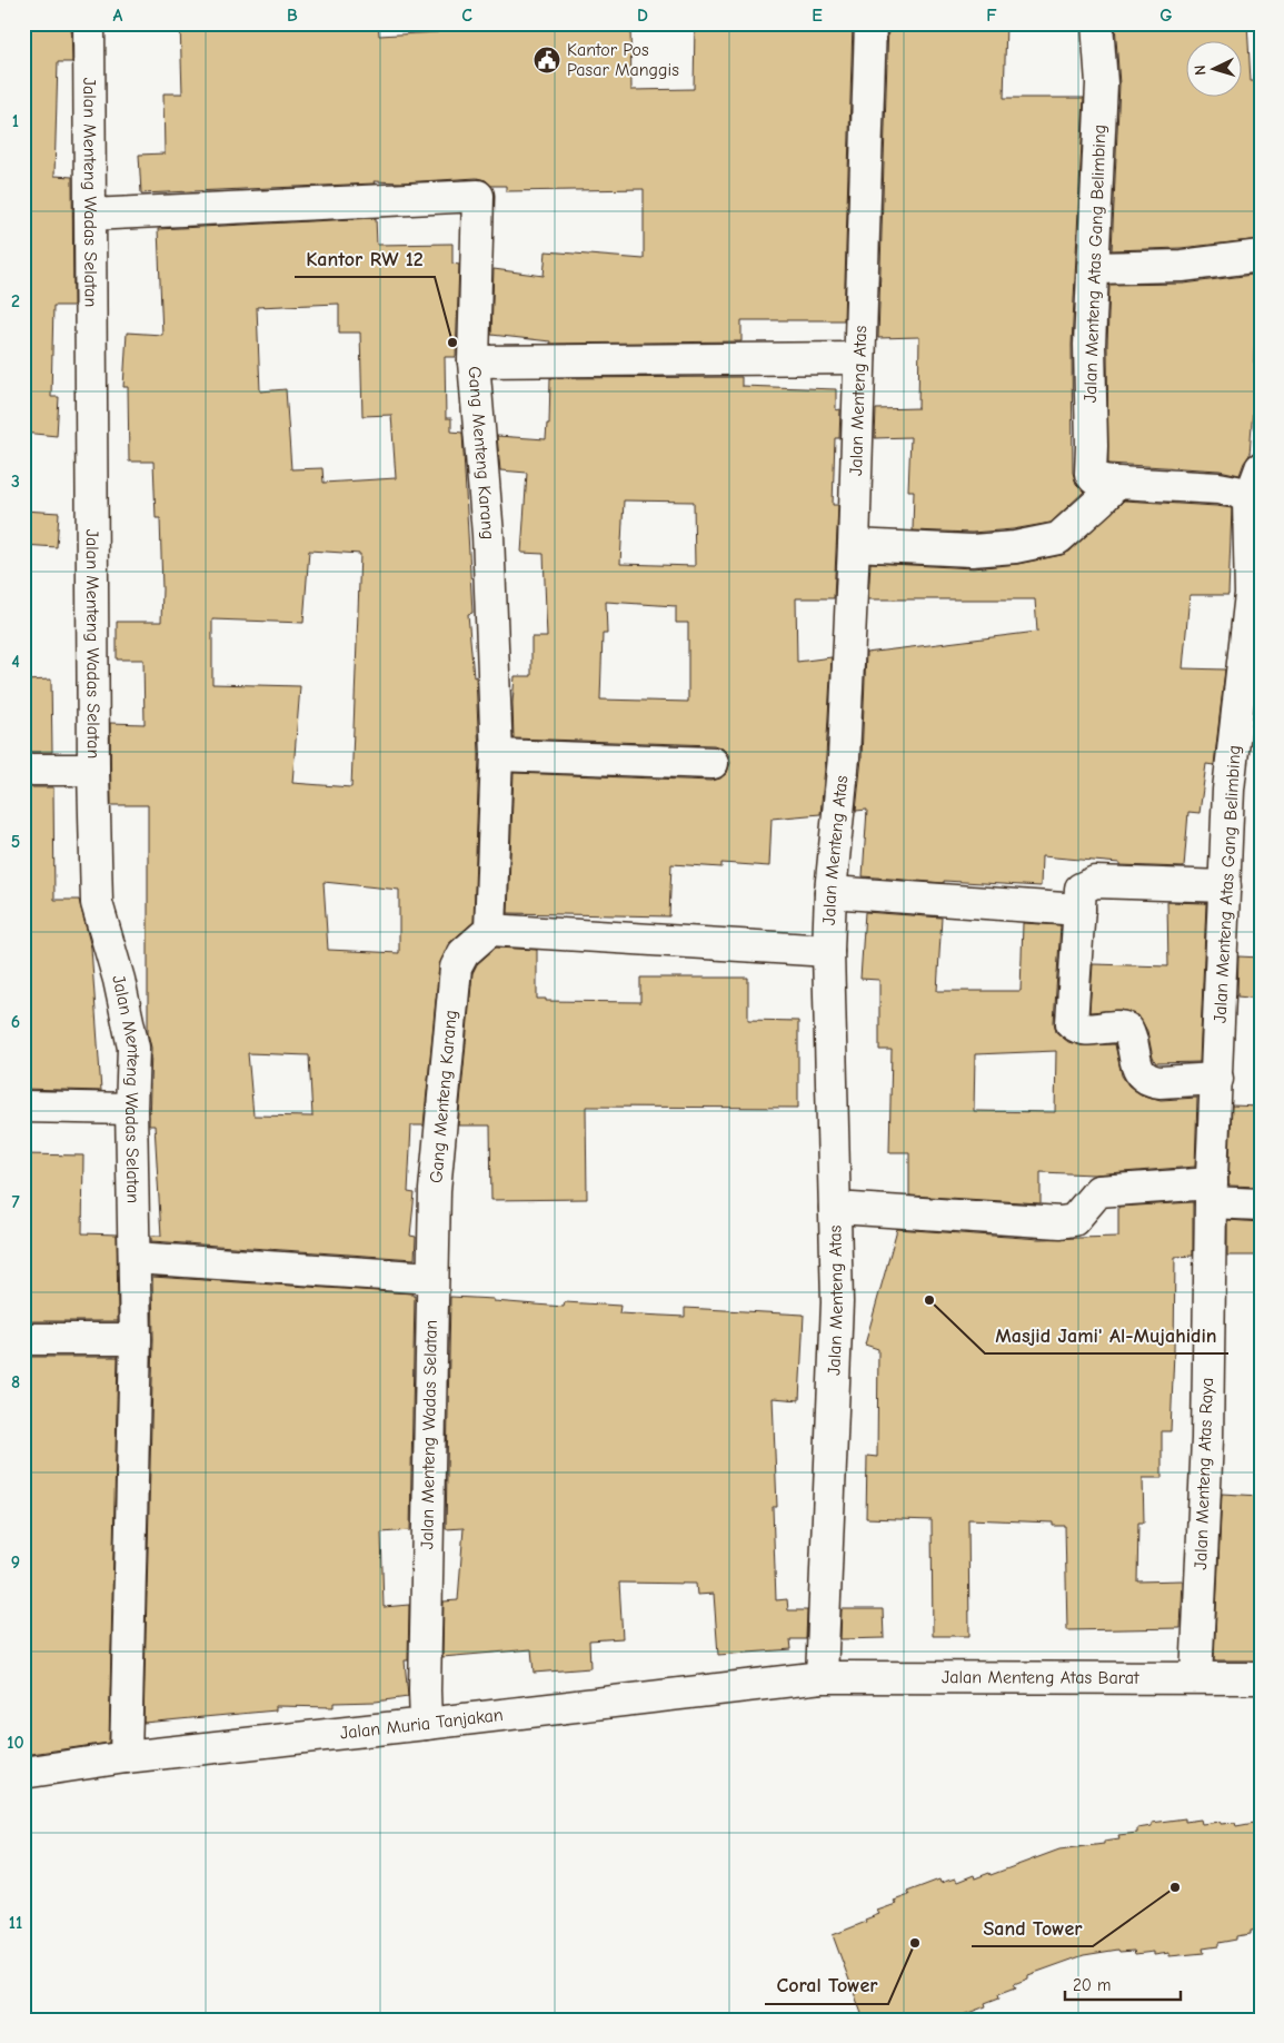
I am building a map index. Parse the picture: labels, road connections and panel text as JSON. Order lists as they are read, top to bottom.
{
  "streets": {
    "street": [
      "Jalan Menteng Wadas Selatan",
      "Jalan Menteng Atas Gang Belimbing",
      "Jalan Menteng Atas",
      "Gang Menteng Karang",
      "Jalan Menteng Atas Raya",
      "Jalan Menteng Atas Barat",
      "Jalan Muria Tanjakan"
    ]
  },
  "crossings": [
    ["Jalan Menteng Wadas Selatan", "Gang Menteng Karang"],
    ["Jalan Menteng Wadas Selatan", "Jalan Muria Tanjakan"],
    ["Jalan Menteng Atas Gang Belimbing", "Jalan Menteng Atas Raya"],
    ["Jalan Menteng Atas", "Gang Menteng Karang"],
    ["Jalan Menteng Atas", "Jalan Menteng Atas Barat"],
    ["Jalan Menteng Atas", "Jalan Muria Tanjakan"],
    ["Jalan Menteng Atas Raya", "Jalan Menteng Atas Barat"],
    ["Jalan Menteng Atas Barat", "Jalan Muria Tanjakan"]
  ],
  "places": {
    "public building": ["Kantor Pos Pasar Manggis"],
    "other": [
      "Kantor RW 12",
      "Masjid Jami' Al-Mujahidin",
      "Sand Tower",
      "Coral Tower"
    ]
  },
  "scale_bar": "20 m",
  "north": "left",
  "grid": {
    "columns": [
      "A",
      "B",
      "C",
      "D",
      "E",
      "F",
      "G"
    ],
    "rows": [
      "1",
      "2",
      "3",
      "4",
      "5",
      "6",
      "7",
      "8",
      "9",
      "10",
      "11"
    ]
  }
}
